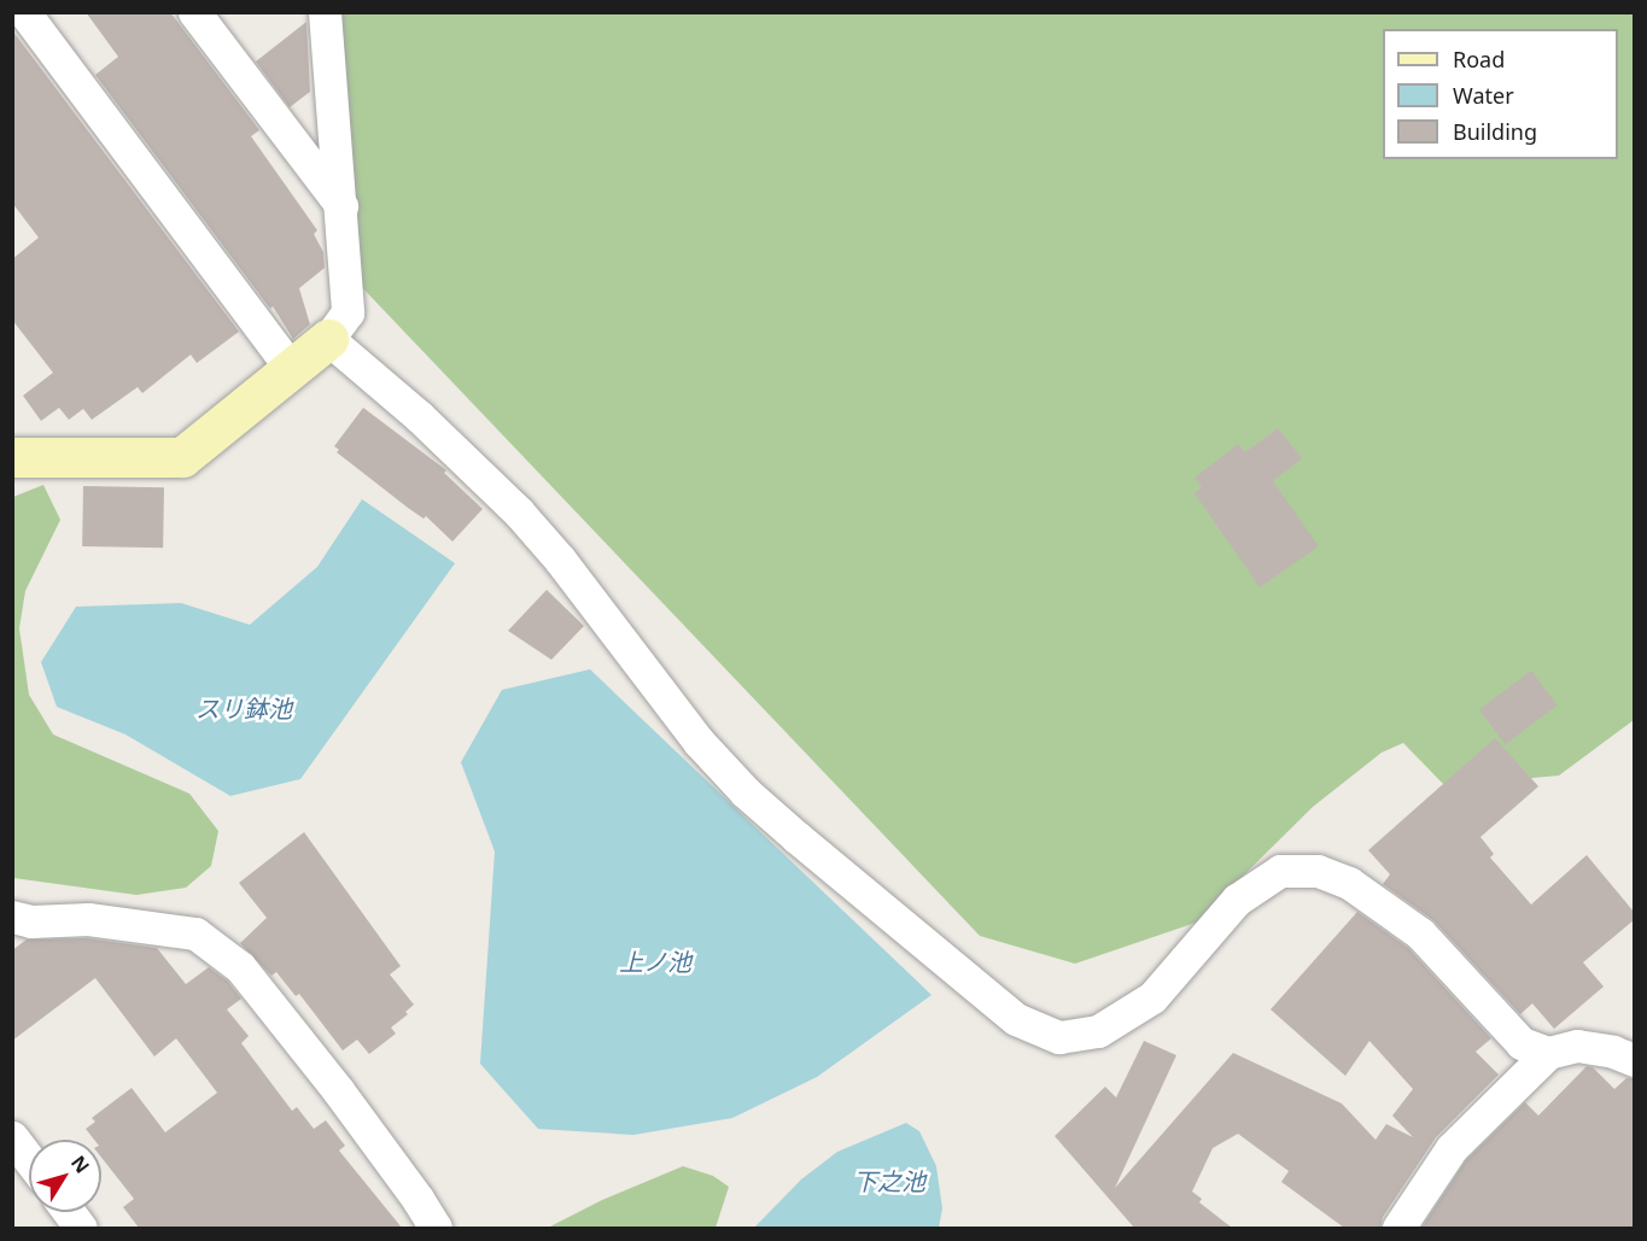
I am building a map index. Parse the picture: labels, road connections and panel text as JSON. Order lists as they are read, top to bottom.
{
  "water": ["スリ鉢池", "上ノ池", "下之池"],
  "legend": ["Road", "Water", "Building"],
  "north": "top right"
}
